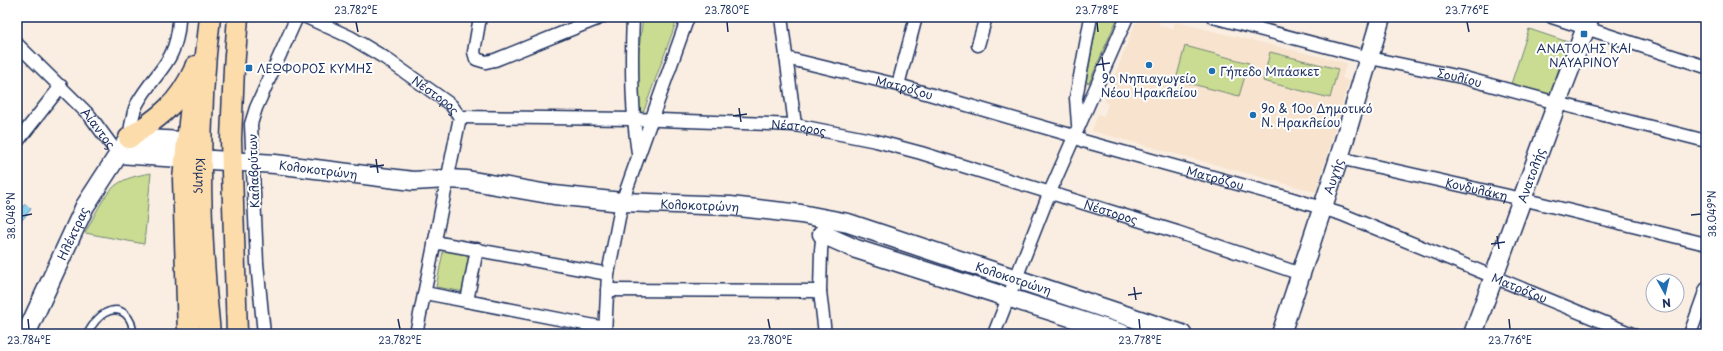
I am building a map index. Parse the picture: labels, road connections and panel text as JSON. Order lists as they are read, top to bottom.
{
  "streets": {
    "main road": ["Κύμης"],
    "street": [
      "Σουλίου",
      "Ματρόζου",
      "Νέστορος",
      "Αίαντος",
      "Κολοκοτρώνη",
      "Καλαβρύτων",
      "Ανατολής",
      "Αυγής",
      "Κονδυλάκη",
      "Ηλέκτρας"
    ]
  },
  "crossings": [
    ["Σουλίου", "Ανατολής"],
    ["Σουλίου", "Αυγής"],
    ["Ματρόζου", "Ανατολής"],
    ["Ματρόζου", "Αυγής"],
    ["Νέστορος", "Αυγής"],
    ["Αίαντος", "Κολοκοτρώνη"],
    ["Αίαντος", "Κύμης"],
    ["Αίαντος", "Ηλέκτρας"],
    ["Κολοκοτρώνη", "Καλαβρύτων"],
    ["Κολοκοτρώνη", "Κύμης"],
    ["Ανατολής", "Κονδυλάκη"],
    ["Αυγής", "Κονδυλάκη"]
  ],
  "places": {
    "transit": ["ΑΝΑΤΟΛΗΣ ΚΑΙ ΝΑΥΑΡΙΝΟΥ", "ΛΕΩΦΟΡΟΣ ΚΥΜΗΣ"],
    "other": ["9ο Νηπιαγωγείο Νέου Ηρακλείου", "Γήπεδο Μπάσκετ", "9ο & 10ο Δημοτικό Ν. Ηρακλείου"]
  },
  "north": "bottom",
  "coordinates": [
    "23.782°E",
    "23.780°E",
    "23.778°E",
    "23.776°E",
    "38.049°N",
    "38.048°N",
    "23.784°E"
  ]
}
